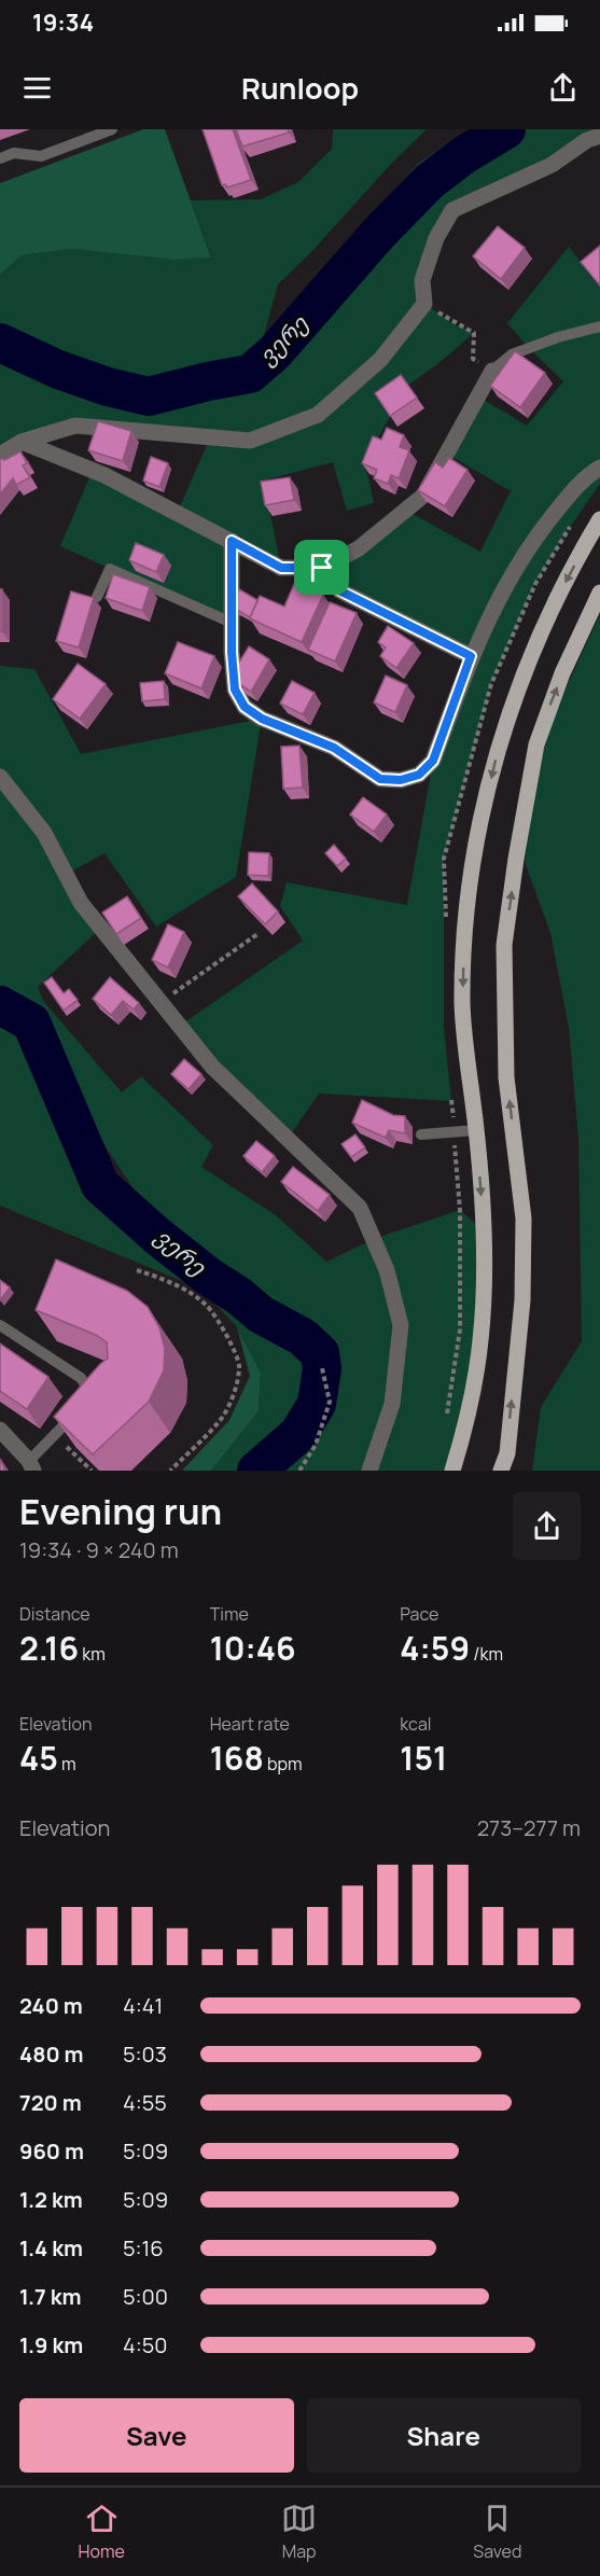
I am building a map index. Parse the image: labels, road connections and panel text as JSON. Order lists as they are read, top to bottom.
{
  "water": ["ვერე"],
  "page": {
    "status": "19:34",
    "header": "Runloop",
    "heading": ["Evening run", "19:34 · 9 × 240 m"],
    "stats": [
      ["Distance", "2.16 km"],
      ["Time", "10:46"],
      ["Pace", "4:59 /km"],
      ["Elevation", "45 m"],
      ["Heart rate", "168 bpm"],
      ["kcal", "151"]
    ],
    "chart": ["Elevation", "273–277 m"],
    "list": [
      {
        "name": "240 m",
        "note": "4:41"
      },
      {
        "name": "480 m",
        "note": "5:03"
      },
      {
        "name": "720 m",
        "note": "4:55"
      },
      {
        "name": "960 m",
        "note": "5:09"
      },
      {
        "name": "1.2 km",
        "note": "5:09"
      },
      {
        "name": "1.4 km",
        "note": "5:16"
      },
      {
        "name": "1.7 km",
        "note": "5:00"
      },
      {
        "name": "1.9 km",
        "note": "4:50"
      }
    ],
    "buttons": ["Save", "Share"],
    "tabs": ["Home", "Map", "Saved"]
  }
}
